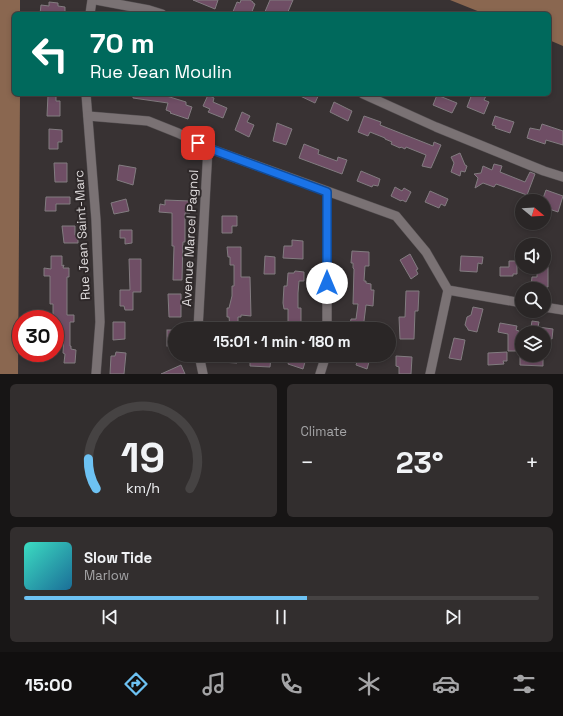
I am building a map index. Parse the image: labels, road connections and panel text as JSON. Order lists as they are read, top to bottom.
{
  "streets": {
    "street": ["Rue Jean Saint-Marc", "Avenue Marcel Pagnol"]
  },
  "north": "right",
  "page": {
    "turn": ["70 m", "Rue Jean Moulin"],
    "limit": "30",
    "trip": "15:01 · 1 min · 180 m",
    "tile": "Climate",
    "heat": ["−", "23°", "+"],
    "song": ["Slow Tide", "Marlow"],
    "tabs": "15:00",
    "gauge": ["19", "km/h"]
  }
}
